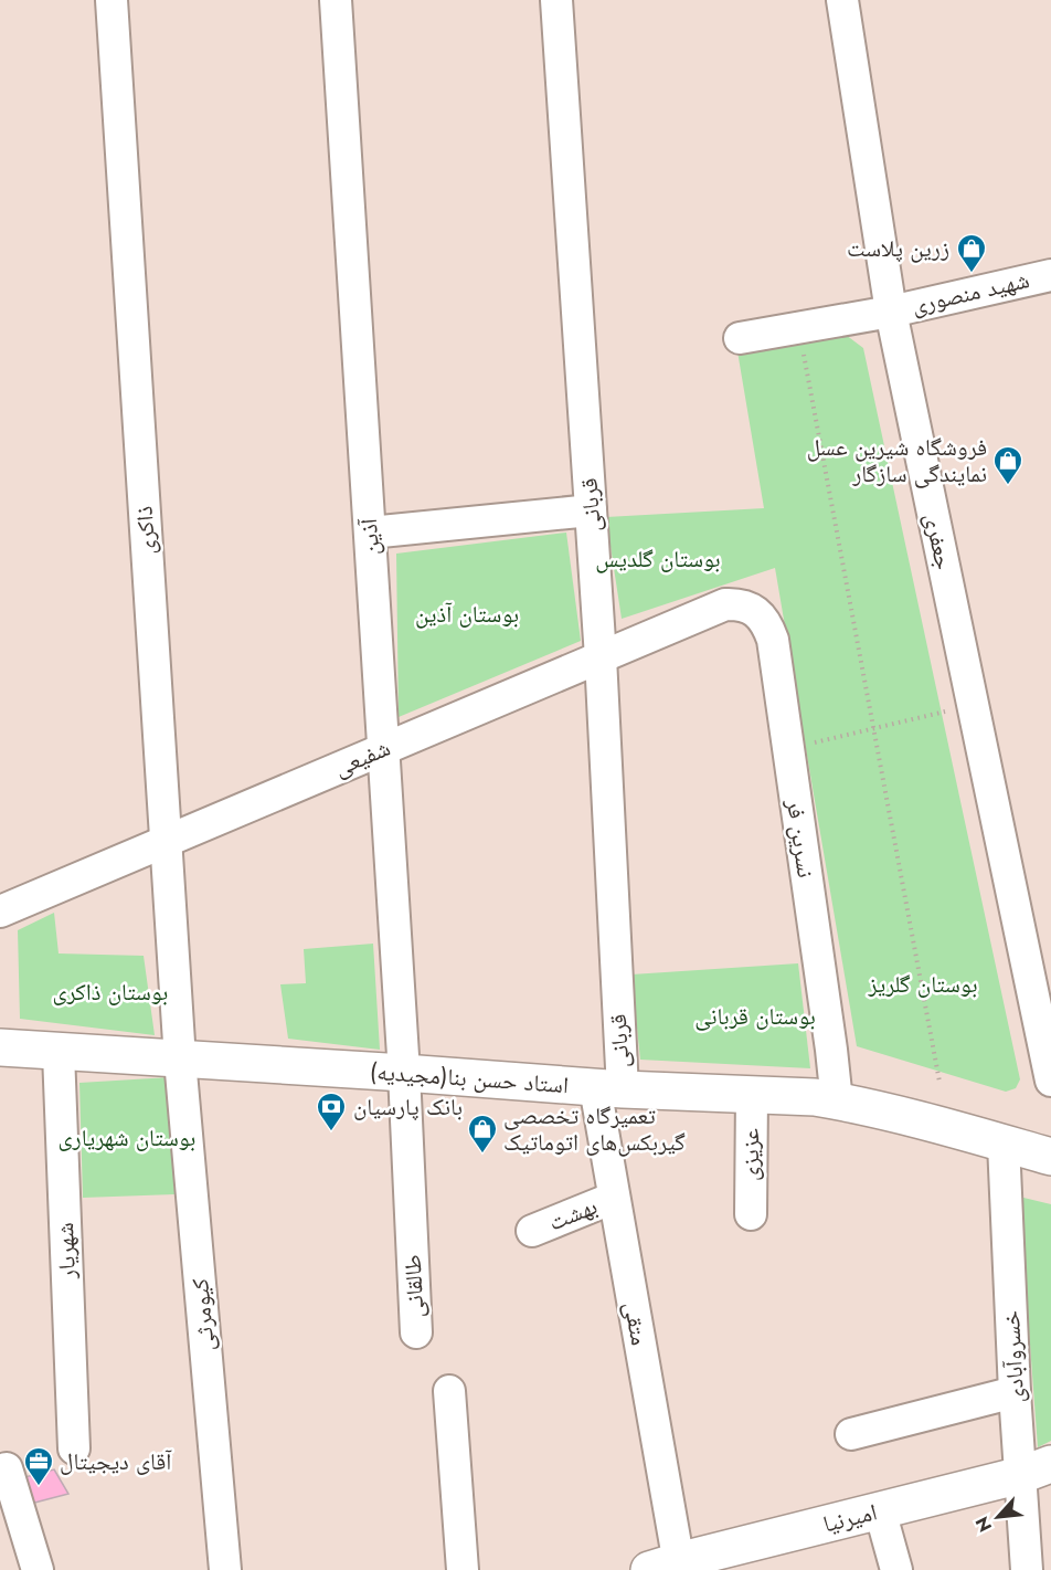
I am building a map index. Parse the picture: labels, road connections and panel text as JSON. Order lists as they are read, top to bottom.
{
  "streets": {
    "main road": ["استاد حسن بنا(مجیدیه)", "امیرنیا"],
    "street": [
      "شهید منصوری",
      "قربانی",
      "ذاکری",
      "آذین",
      "جعفری",
      "شفیعی",
      "نسرین فر",
      "عزیزی",
      "بهشت",
      "شهریار",
      "طالقانی",
      "کیومرثی",
      "متقی",
      "خسروآبادی"
    ]
  },
  "crossings": [
    ["شهید منصوری", "جعفری"],
    ["قربانی", "شفیعی"],
    ["قربانی", "استاد حسن بنا(مجیدیه)"],
    ["قربانی", "متقی"],
    ["ذاکری", "شفیعی"],
    ["ذاکری", "استاد حسن بنا(مجیدیه)"],
    ["ذاکری", "کیومرثی"],
    ["آذین", "شفیعی"],
    ["آذین", "استاد حسن بنا(مجیدیه)"],
    ["آذین", "طالقانی"],
    ["شفیعی", "نسرین فر"],
    ["نسرین فر", "استاد حسن بنا(مجیدیه)"],
    ["استاد حسن بنا(مجیدیه)", "عزیزی"],
    ["استاد حسن بنا(مجیدیه)", "شهریار"],
    ["استاد حسن بنا(مجیدیه)", "طالقانی"],
    ["استاد حسن بنا(مجیدیه)", "کیومرثی"],
    ["استاد حسن بنا(مجیدیه)", "متقی"],
    ["استاد حسن بنا(مجیدیه)", "خسروآبادی"],
    ["بهشت", "متقی"],
    ["متقی", "امیرنیا"],
    ["خسروآبادی", "امیرنیا"]
  ],
  "parks": [
    "بوستان گلدیس",
    "بوستان آذین",
    "بوستان گلریز",
    "بوستان ذاکری",
    "بوستان قربانی",
    "بوستان شهریاری"
  ],
  "places": {
    "shop": ["زرین پلاست", "فروشگاه شیرین عسل نمایندگی سازگار", "تعمیرگاه تخصصی گیربکس‌های اتوماتیک"],
    "bank": ["بانک پارسیان"],
    "office": ["آقای دیجیتال"]
  },
  "north": "bottom left"
}
